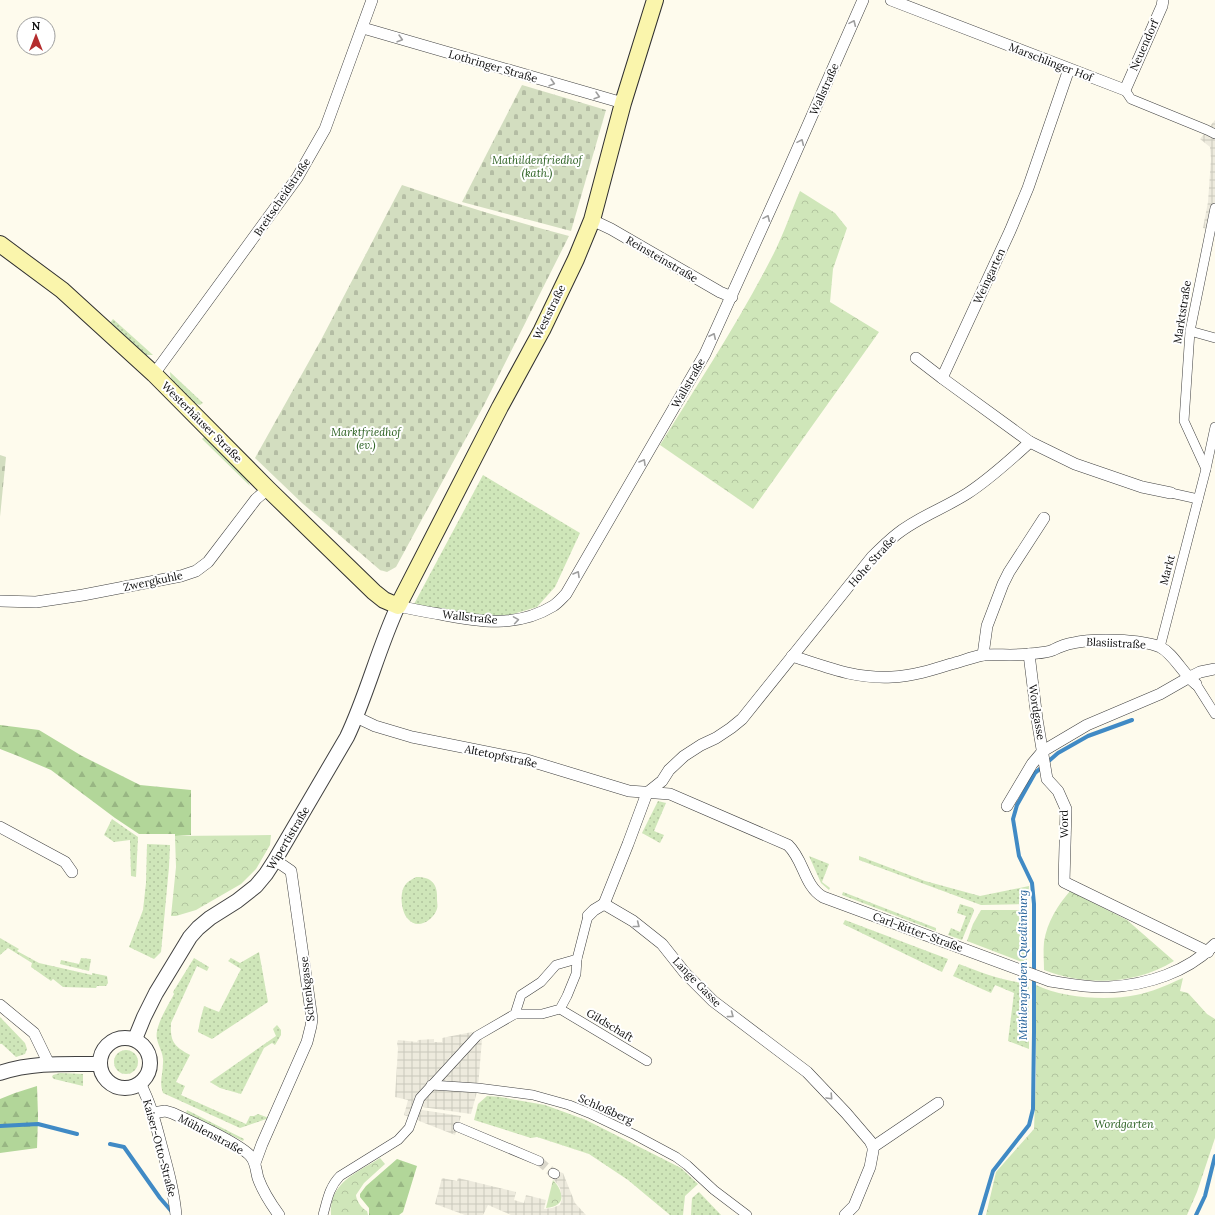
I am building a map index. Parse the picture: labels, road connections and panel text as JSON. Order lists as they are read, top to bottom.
{
  "streets": {
    "main road": ["Weststraße", "Westerhäuser Straße"],
    "street": [
      "Neuendorf",
      "Marschlinger Hof",
      "Lothringer Straße",
      "Wallstraße",
      "Breitscheidstraße",
      "Reinsteinstraße",
      "Weingarten",
      "Marktstraße",
      "Hohe Straße",
      "Markt",
      "Zwergkuhle",
      "Blasiistraße",
      "Wordgasse",
      "Altetopfstraße",
      "Word",
      "Wipertistraße",
      "Carl-Ritter-Straße",
      "Lange Gasse",
      "Schenkgasse",
      "Gildschaft",
      "Schloßberg",
      "Mühlenstraße",
      "Kaiser-Otto-Straße"
    ]
  },
  "crossings": [
    ["Neuendorf", "Marschlinger Hof"],
    ["Marschlinger Hof", "Weingarten"],
    ["Lothringer Straße", "Breitscheidstraße"],
    ["Lothringer Straße", "Weststraße"],
    ["Wallstraße", "Reinsteinstraße"],
    ["Wallstraße", "Weststraße"],
    ["Wallstraße", "Westerhäuser Straße"],
    ["Wallstraße", "Wipertistraße"],
    ["Breitscheidstraße", "Westerhäuser Straße"],
    ["Reinsteinstraße", "Weststraße"],
    ["Weststraße", "Westerhäuser Straße"],
    ["Weststraße", "Wipertistraße"],
    ["Marktstraße", "Markt"],
    ["Westerhäuser Straße", "Zwergkuhle"],
    ["Westerhäuser Straße", "Wipertistraße"],
    ["Hohe Straße", "Blasiistraße"],
    ["Hohe Straße", "Altetopfstraße"],
    ["Hohe Straße", "Carl-Ritter-Straße"],
    ["Markt", "Blasiistraße"],
    ["Blasiistraße", "Wordgasse"],
    ["Wordgasse", "Word"],
    ["Altetopfstraße", "Wipertistraße"],
    ["Altetopfstraße", "Carl-Ritter-Straße"],
    ["Word", "Carl-Ritter-Straße"],
    ["Wipertistraße", "Schenkgasse"],
    ["Wipertistraße", "Kaiser-Otto-Straße"],
    ["Schenkgasse", "Mühlenstraße"],
    ["Mühlenstraße", "Kaiser-Otto-Straße"]
  ],
  "one_way": ["Lothringer Straße", "Wallstraße", "Lange Gasse"],
  "water": ["Mühlengraben Quedlinburg"],
  "parks": ["Mathildenfriedhof (kath.)", "Marktfriedhof (ev.)", "Wordgarten"],
  "north": "top"
}
